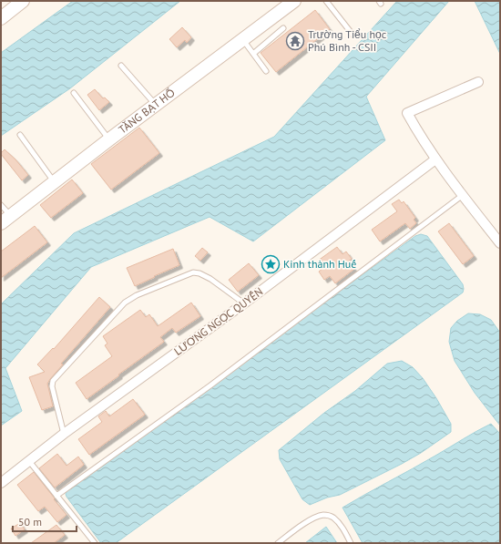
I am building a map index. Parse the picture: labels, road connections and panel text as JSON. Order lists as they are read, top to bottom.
{
  "streets": {
    "main road": ["TĂNG BẠT HỔ"],
    "street": ["LƯƠNG NGỌC QUYẾN"]
  },
  "places": {
    "temple": ["Trường Tiểu học Phú Bình - CSII"],
    "place": ["Kinh thành Huế"]
  },
  "scale_bar": "50 m"
}
